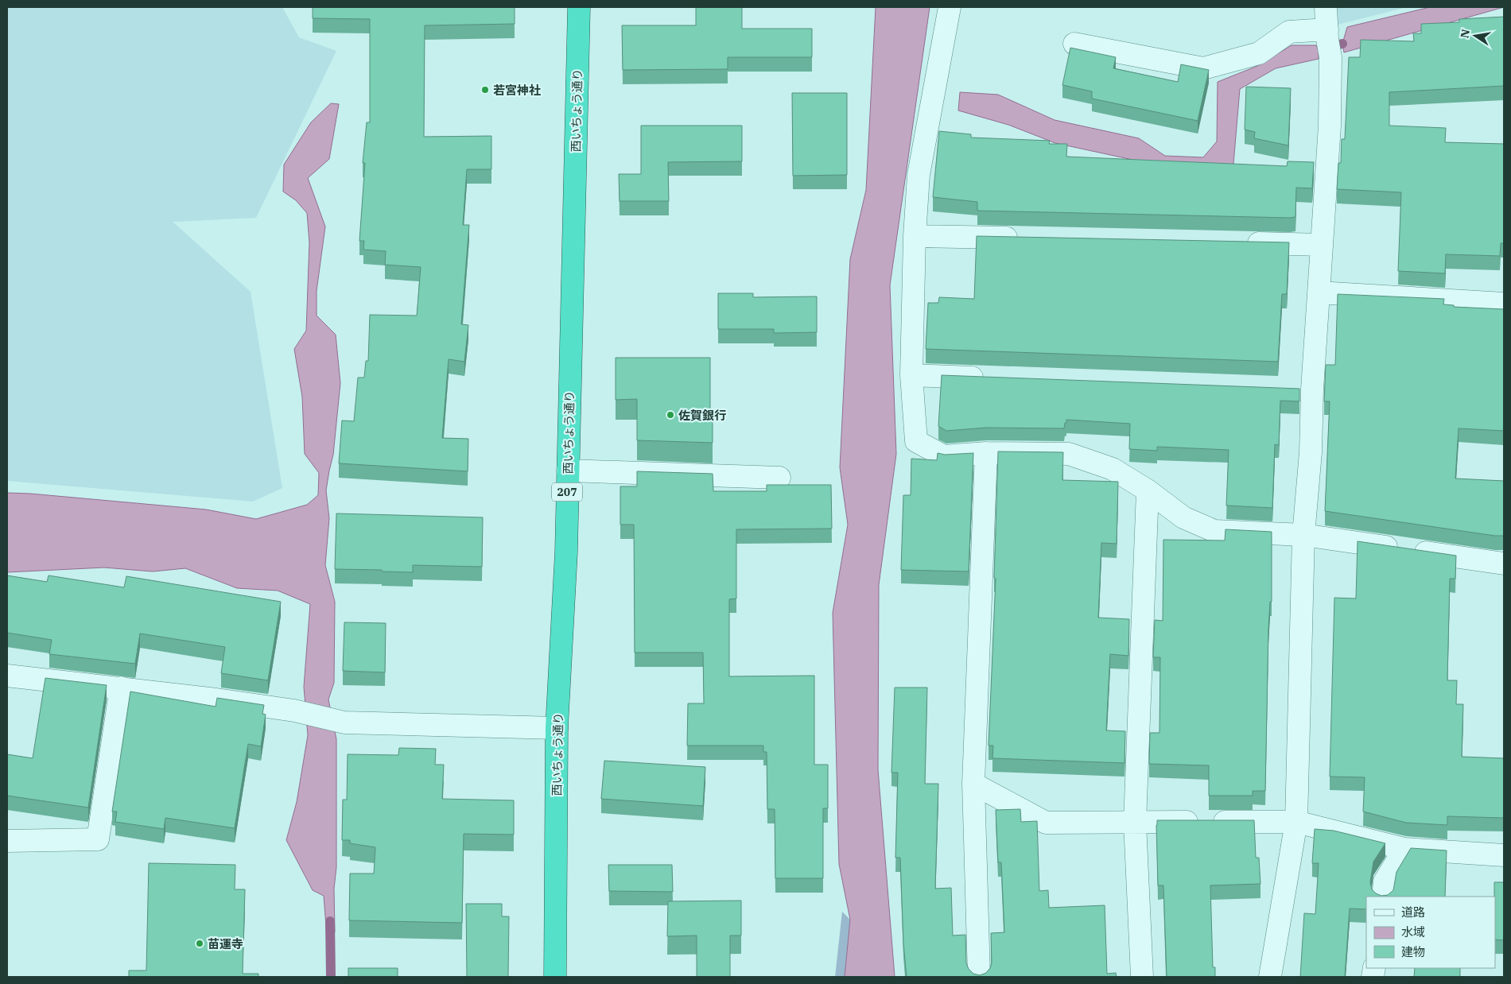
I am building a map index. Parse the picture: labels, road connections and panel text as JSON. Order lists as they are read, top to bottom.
{
  "streets": {
    "highway": ["西いちょう通り", "207"]
  },
  "places": ["若宮神社", "佐賀銀行", "苗運寺"],
  "legend": ["道路", "水域", "建物"],
  "north": "left"
}
